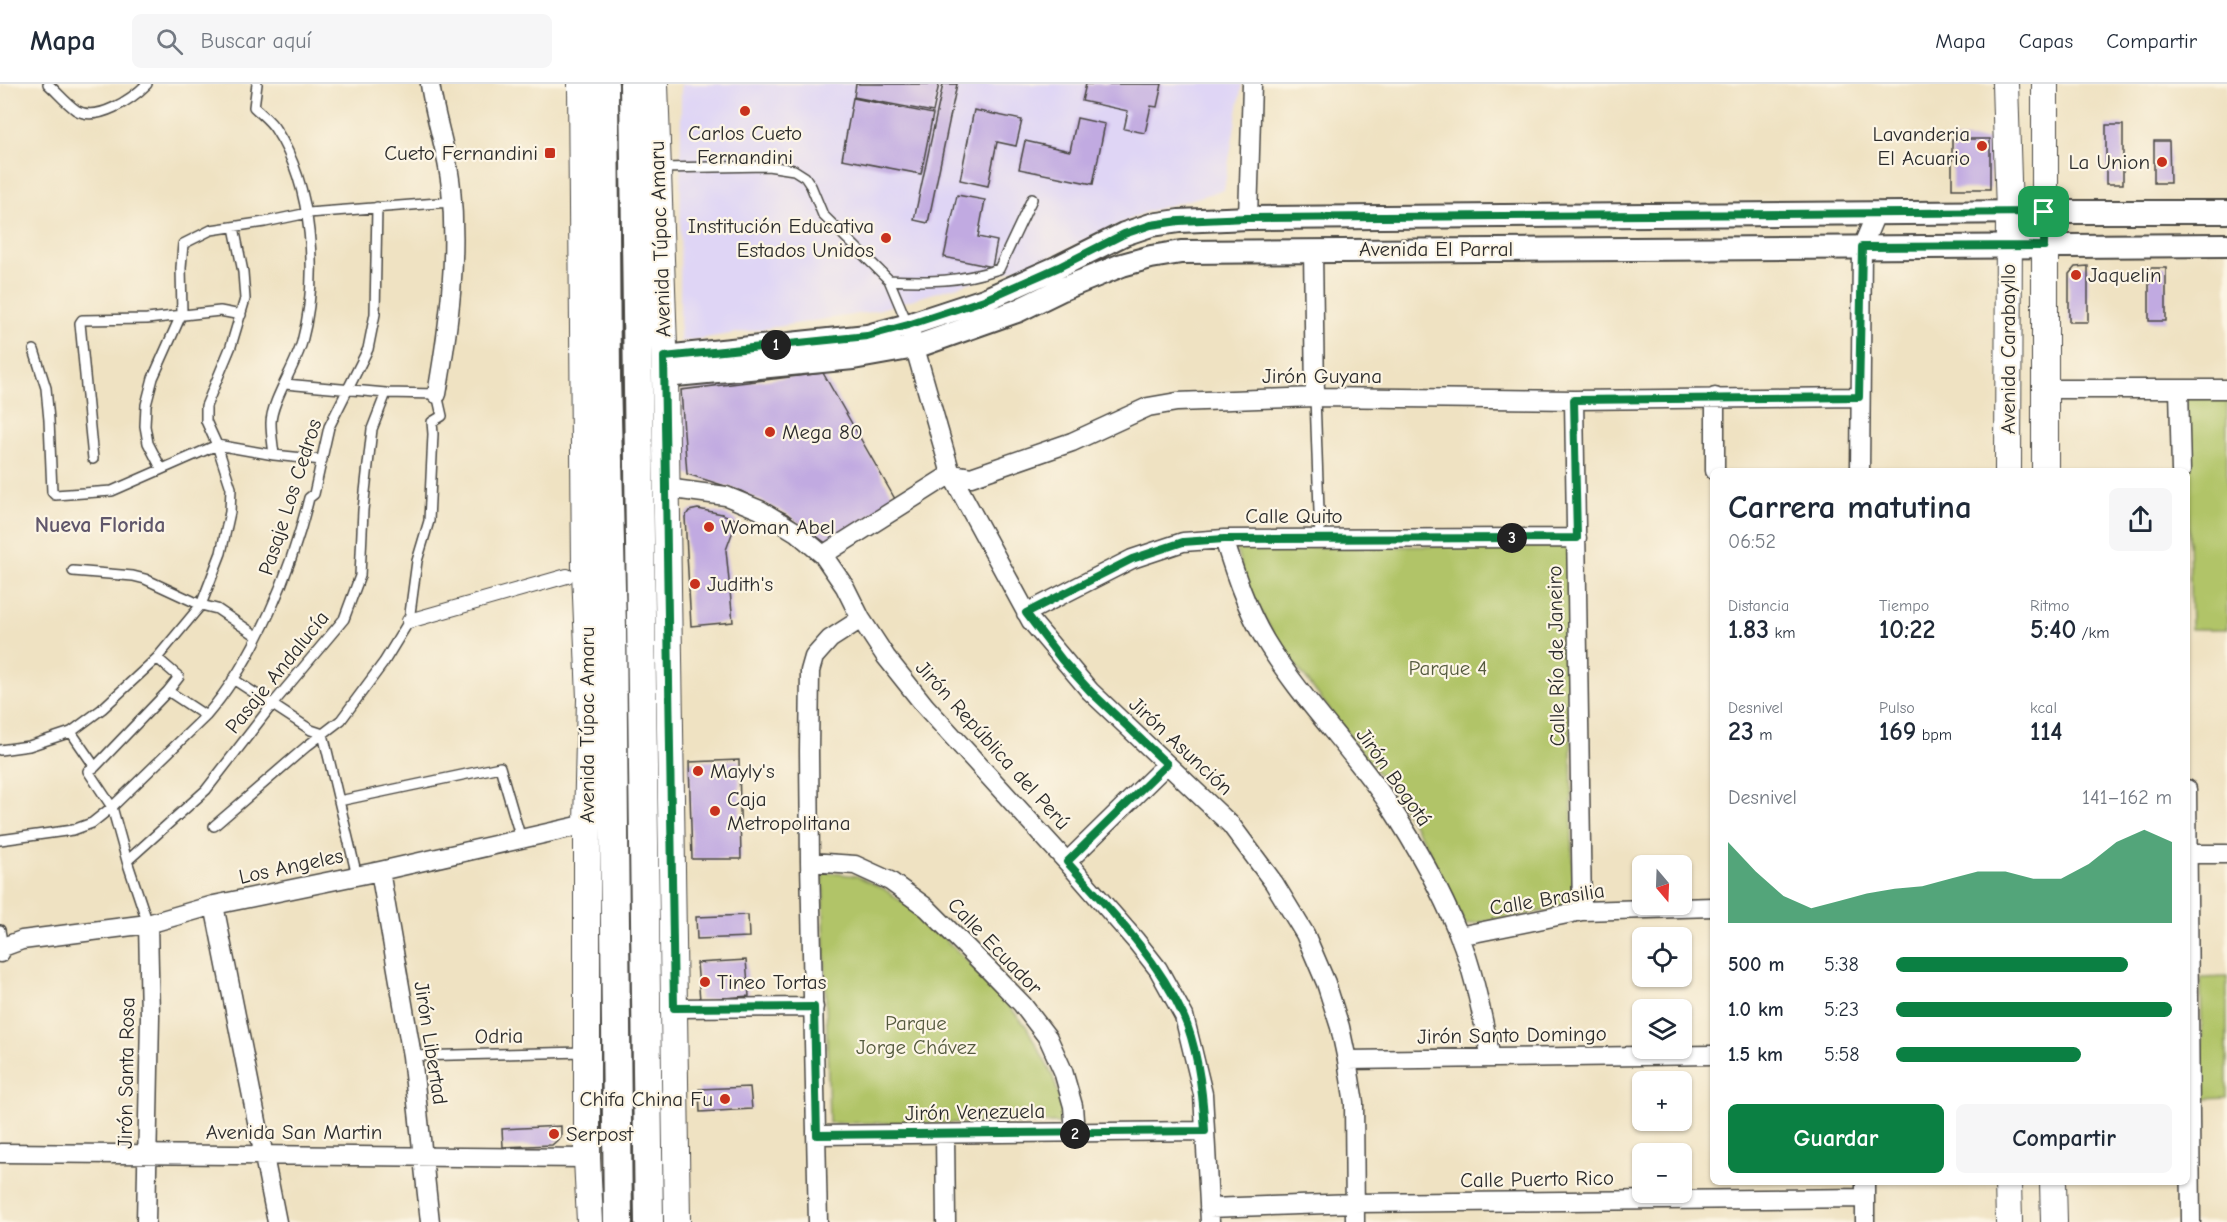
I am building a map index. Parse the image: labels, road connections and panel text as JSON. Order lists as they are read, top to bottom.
{
  "streets": {
    "highway": ["Avenida Túpac Amaru"],
    "main road": ["Avenida Carabayllo"],
    "street": [
      "Avenida El Parral",
      "Jirón Guyana",
      "Calle Quito",
      "Calle Río de Janeiro",
      "Jirón República del Perú",
      "Jirón Asunción",
      "Jirón Bogotá",
      "Los Angeles",
      "Calle Brasilia",
      "Calle Ecuador",
      "Jirón Santo Domingo",
      "Jirón Libertad",
      "Jirón Santa Rosa",
      "Jirón Venezuela",
      "Avenida San Martin",
      "Calle Puerto Rico"
    ],
    "lane": ["Pasaje Los Cedros", "Pasaje Andalucía", "Odria"]
  },
  "crossings": [
    ["Avenida Túpac Amaru", "Avenida El Parral"],
    ["Avenida Túpac Amaru", "Jirón República del Perú"],
    ["Avenida Túpac Amaru", "Los Angeles"],
    ["Avenida Túpac Amaru", "Odria"],
    ["Avenida Túpac Amaru", "Avenida San Martin"],
    ["Avenida El Parral", "Avenida Carabayllo"],
    ["Avenida El Parral", "Jirón Asunción"],
    ["Jirón Guyana", "Calle Río de Janeiro"],
    ["Jirón Guyana", "Jirón Asunción"],
    ["Calle Quito", "Calle Río de Janeiro"],
    ["Calle Quito", "Jirón Asunción"],
    ["Calle Quito", "Jirón Bogotá"],
    ["Calle Río de Janeiro", "Calle Brasilia"],
    ["Jirón República del Perú", "Jirón Venezuela"],
    ["Jirón República del Perú", "Calle Puerto Rico"],
    ["Jirón Asunción", "Jirón Santo Domingo"],
    ["Jirón Asunción", "Calle Puerto Rico"],
    ["Jirón Bogotá", "Calle Brasilia"],
    ["Jirón Bogotá", "Jirón Santo Domingo"],
    ["Los Angeles", "Jirón Libertad"],
    ["Los Angeles", "Jirón Santa Rosa"],
    ["Calle Ecuador", "Jirón Venezuela"],
    ["Odria", "Jirón Libertad"],
    ["Jirón Libertad", "Avenida San Martin"],
    ["Jirón Santa Rosa", "Avenida San Martin"]
  ],
  "districts": ["Nueva Florida"],
  "parks": ["Parque 4", "Parque Jorge Chávez"],
  "places": {
    "other": [
      "Carlos Cueto Fernandini",
      "Lavanderia El Acuario",
      "La Union",
      "Institución Educativa Estados Unidos",
      "Jaquelin",
      "Mega 80",
      "Woman Abel",
      "Judith's",
      "Mayly's",
      "Caja Metropolitana",
      "Tineo Tortas",
      "Chifa China Fu",
      "Serpost"
    ],
    "transit": ["Cueto Fernandini"]
  },
  "north": "bottom",
  "page": {
    "header": "Mapa",
    "search": "Buscar aquí",
    "nav": ["Mapa", "Capas", "Compartir"],
    "pins": ["1", "3", "2"],
    "heading": ["Carrera matutina", "06:52"],
    "stats": [
      ["Distancia", "1.83 km"],
      ["Tiempo", "10:22"],
      ["Ritmo", "5:40 /km"],
      ["Desnivel", "23 m"],
      ["Pulso", "169 bpm"],
      ["kcal", "114"]
    ],
    "chart": ["Desnivel", "141–162 m"],
    "map_buttons": ["+", "−"],
    "list": [
      {
        "name": "500 m",
        "note": "5:38"
      },
      {
        "name": "1.0 km",
        "note": "5:23"
      },
      {
        "name": "1.5 km",
        "note": "5:58"
      }
    ],
    "buttons": ["Guardar", "Compartir"]
  }
}
